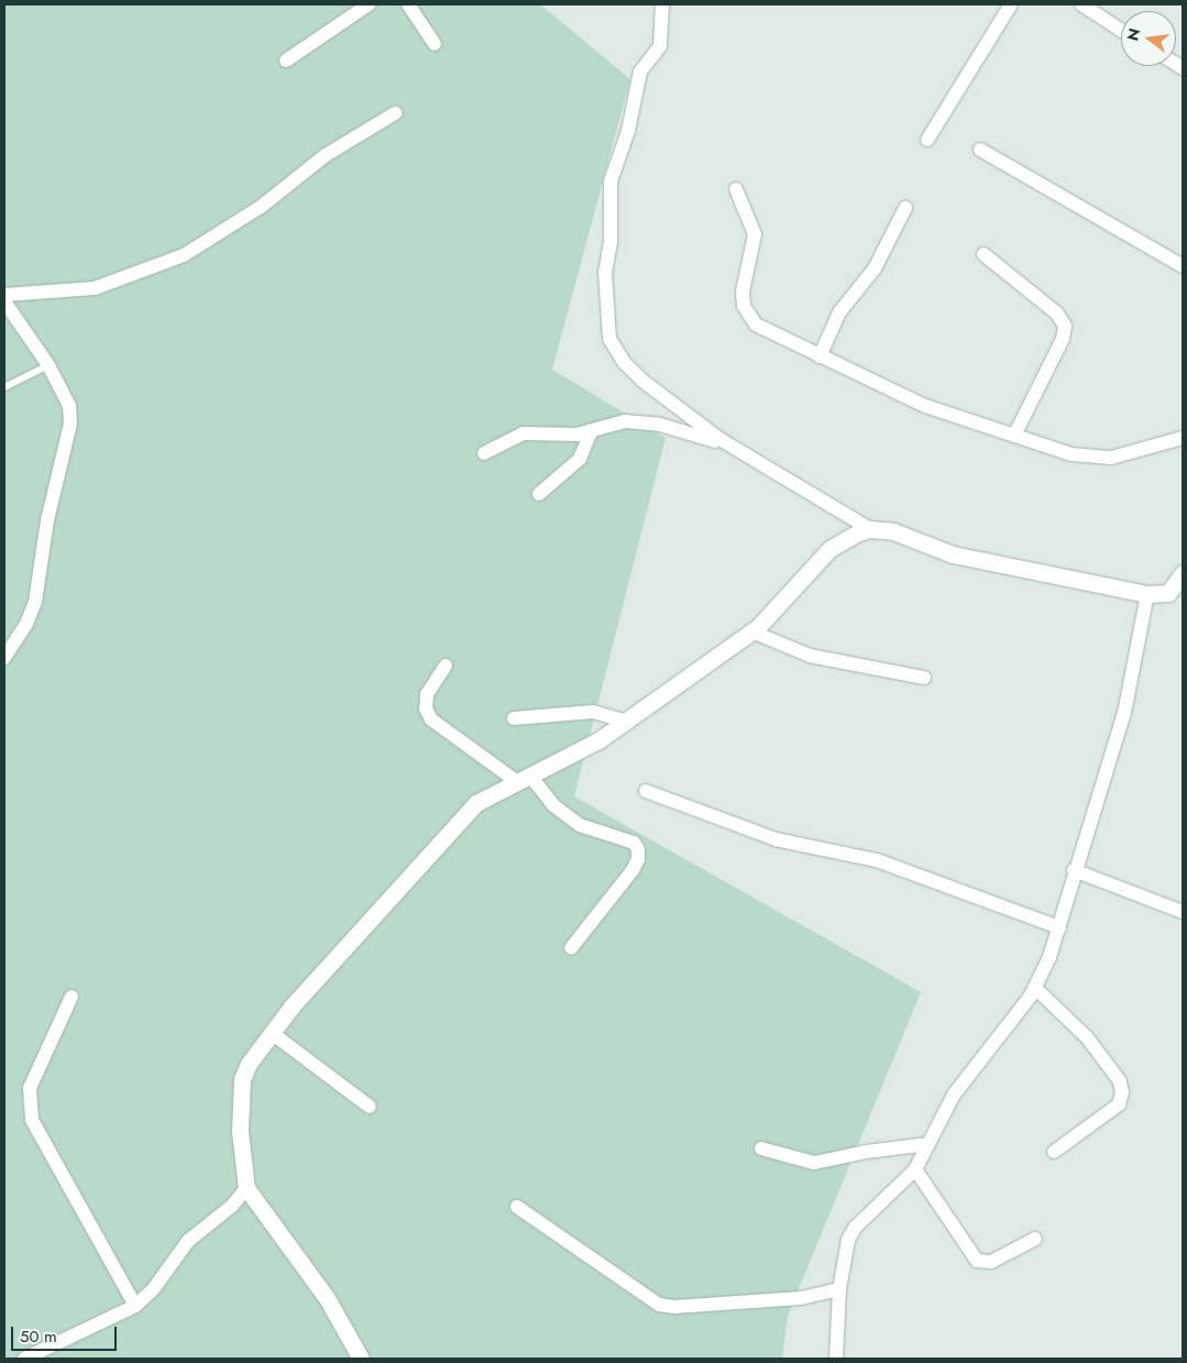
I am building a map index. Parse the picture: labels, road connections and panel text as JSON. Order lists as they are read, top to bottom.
{
  "scale_bar": "50 m",
  "north": "left"
}
